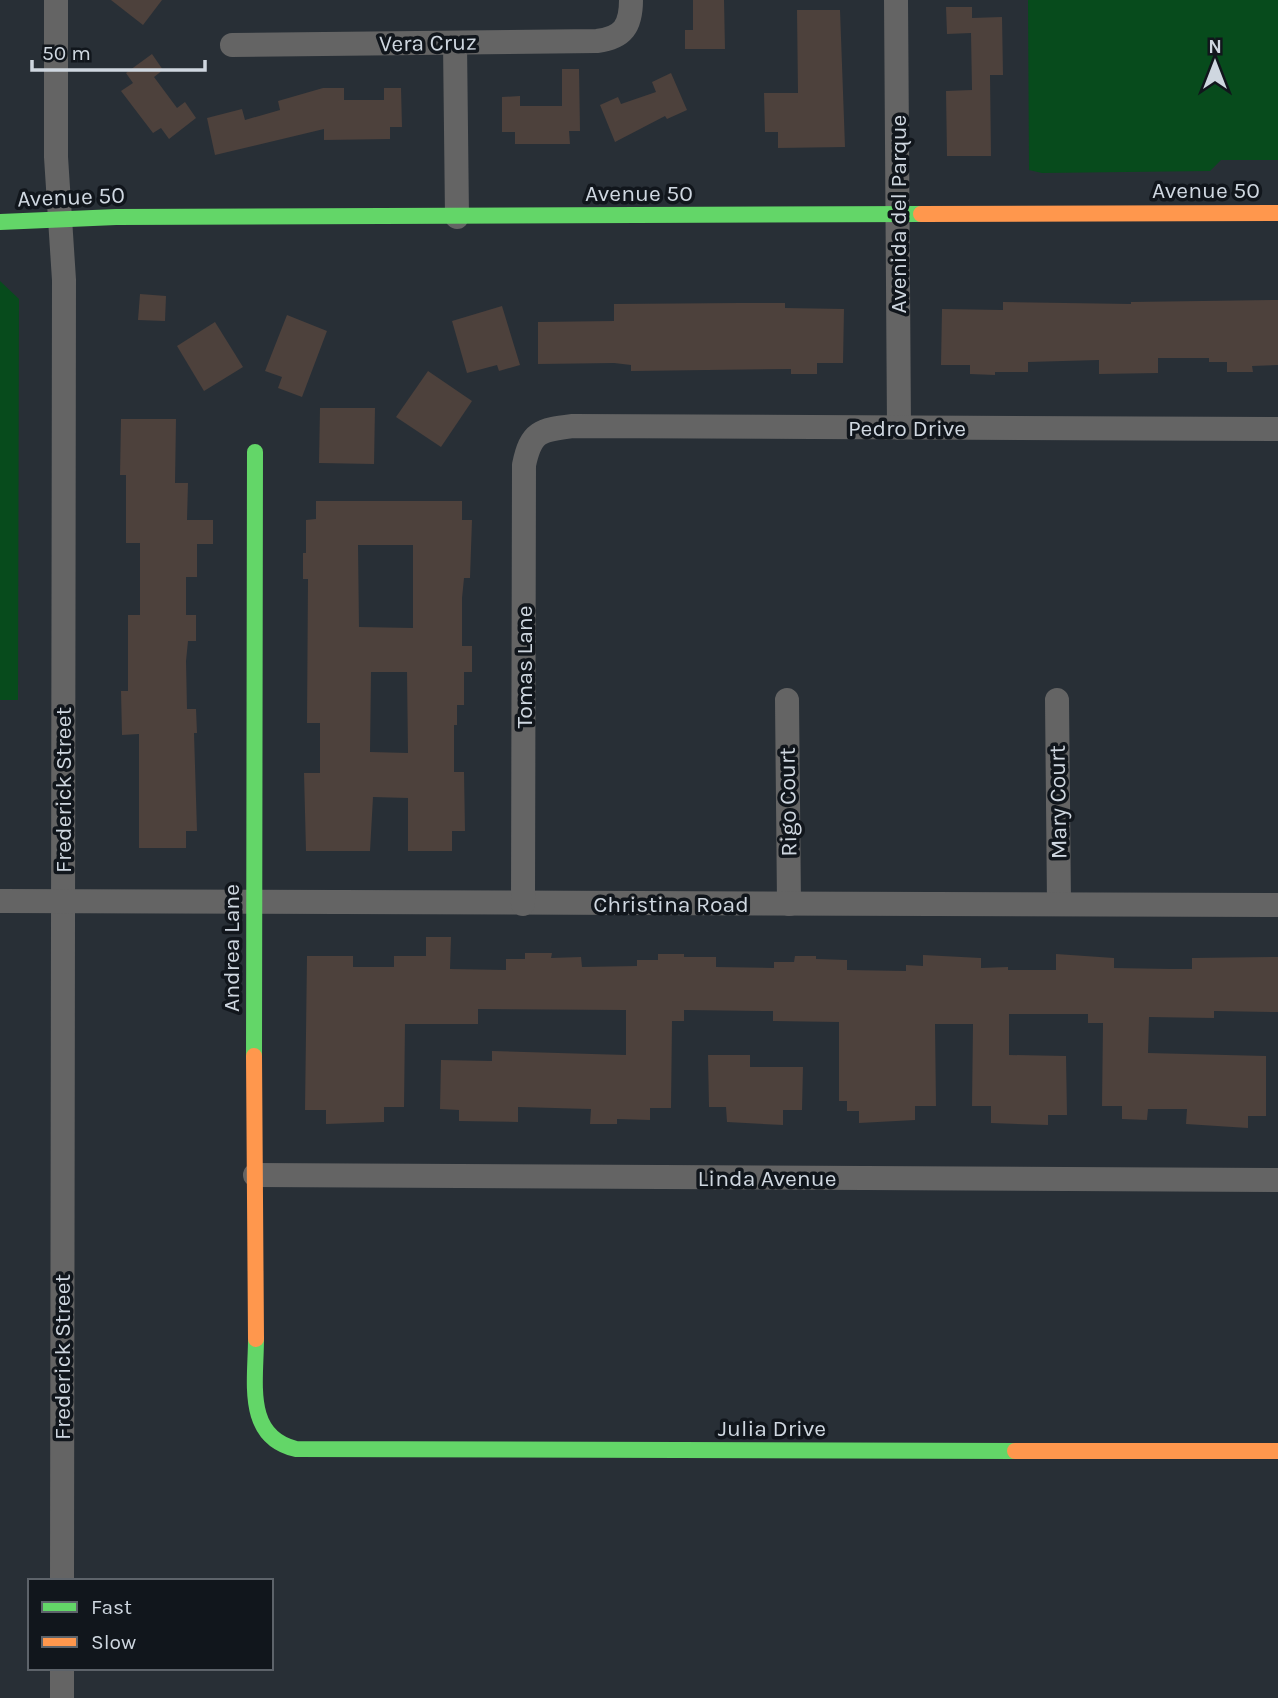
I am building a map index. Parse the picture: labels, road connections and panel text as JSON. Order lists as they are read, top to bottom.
{
  "streets": {
    "street": [
      "Vera Cruz",
      "Avenue 50",
      "Avenida del Parque",
      "Pedro Drive",
      "Tomas Lane",
      "Frederick Street",
      "Rigo Court",
      "Mary Court",
      "Christina Road",
      "Andrea Lane",
      "Linda Avenue",
      "Julia Drive"
    ]
  },
  "crossings": [
    ["Avenue 50", "Avenida del Parque"],
    ["Avenue 50", "Frederick Street"],
    ["Avenida del Parque", "Pedro Drive"],
    ["Pedro Drive", "Tomas Lane"],
    ["Tomas Lane", "Christina Road"],
    ["Frederick Street", "Christina Road"],
    ["Rigo Court", "Christina Road"],
    ["Mary Court", "Christina Road"],
    ["Christina Road", "Andrea Lane"],
    ["Andrea Lane", "Linda Avenue"],
    ["Andrea Lane", "Julia Drive"]
  ],
  "legend": ["Fast", "Slow"],
  "scale_bar": "50 m",
  "north": "top"
}
